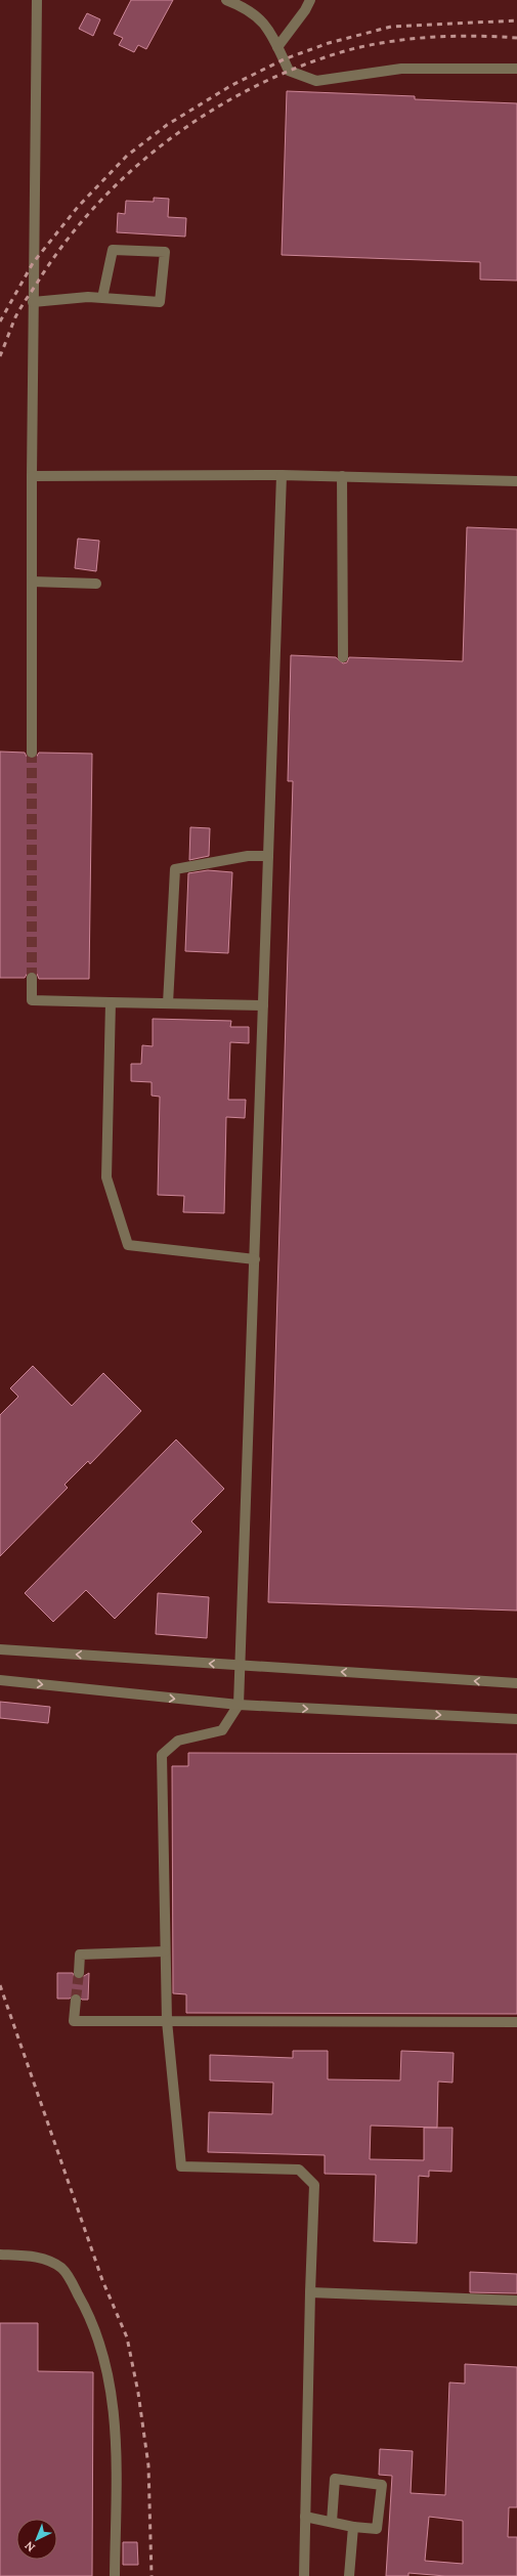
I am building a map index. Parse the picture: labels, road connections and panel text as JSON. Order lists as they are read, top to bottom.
{
  "north": "bottom left"
}
